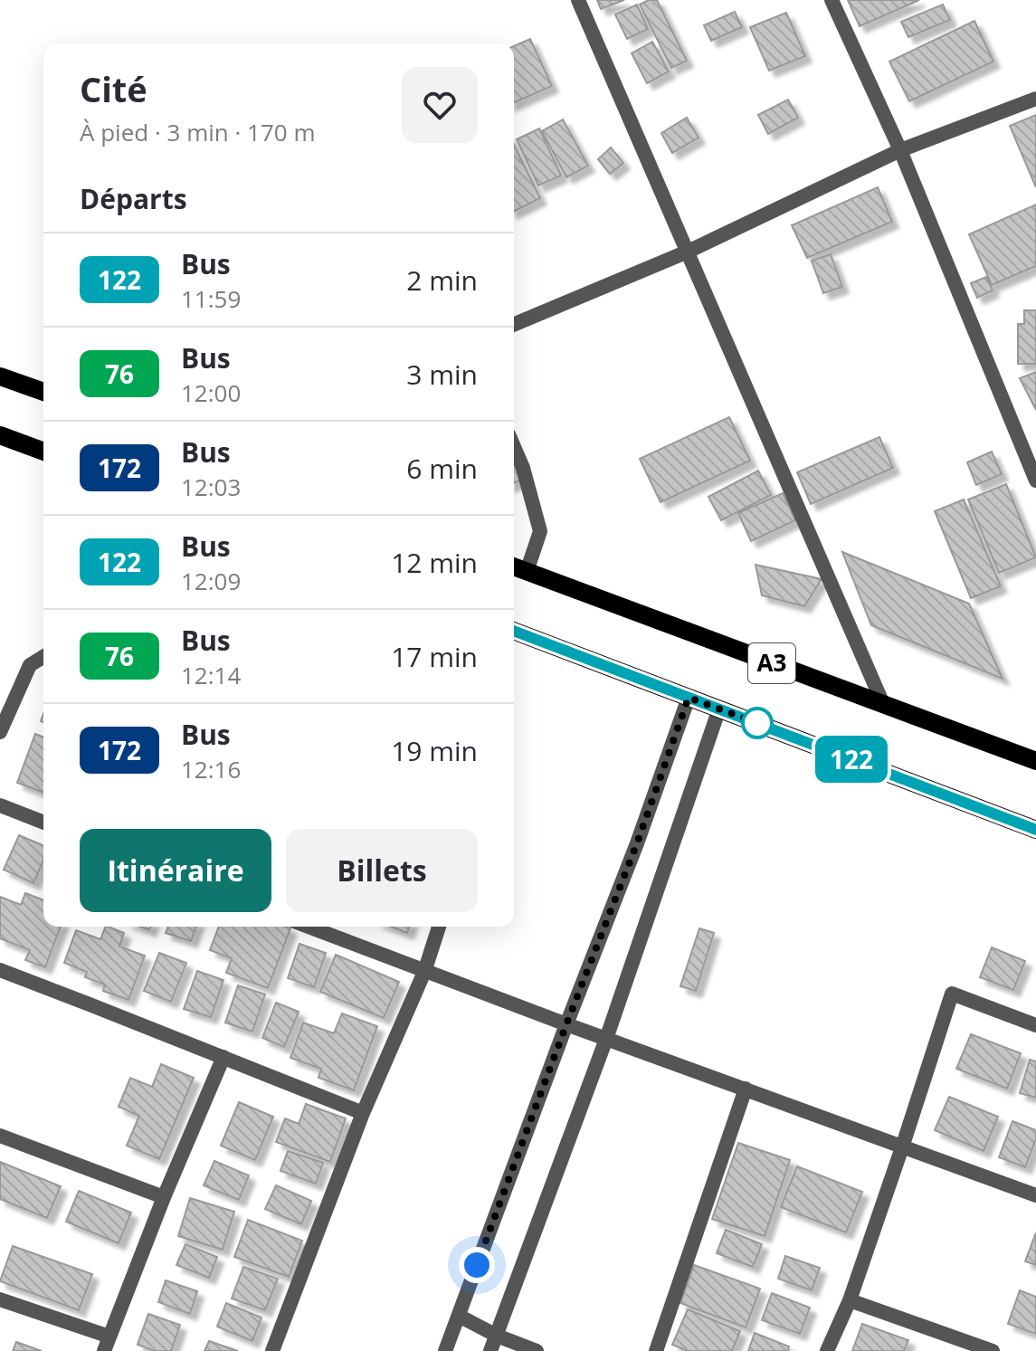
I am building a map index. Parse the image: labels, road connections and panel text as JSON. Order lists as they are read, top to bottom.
{
  "streets": {
    "main road": ["A3"]
  },
  "lines": ["bus line 122"],
  "page": {
    "on_map": "122",
    "heading": [
      ["Cité", "À pied · 3 min · 170 m"],
      "Départs"
    ],
    "list": [
      {
        "mark": "122",
        "name": "Bus",
        "note": "11:59",
        "value": "2 min"
      },
      {
        "mark": "76",
        "name": "Bus",
        "note": "12:00",
        "value": "3 min"
      },
      {
        "mark": "172",
        "name": "Bus",
        "note": "12:03",
        "value": "6 min"
      },
      {
        "mark": "122",
        "name": "Bus",
        "note": "12:09",
        "value": "12 min"
      },
      {
        "mark": "76",
        "name": "Bus",
        "note": "12:14",
        "value": "17 min"
      },
      {
        "mark": "172",
        "name": "Bus",
        "note": "12:16",
        "value": "19 min"
      }
    ],
    "buttons": ["Itinéraire", "Billets"]
  }
}
